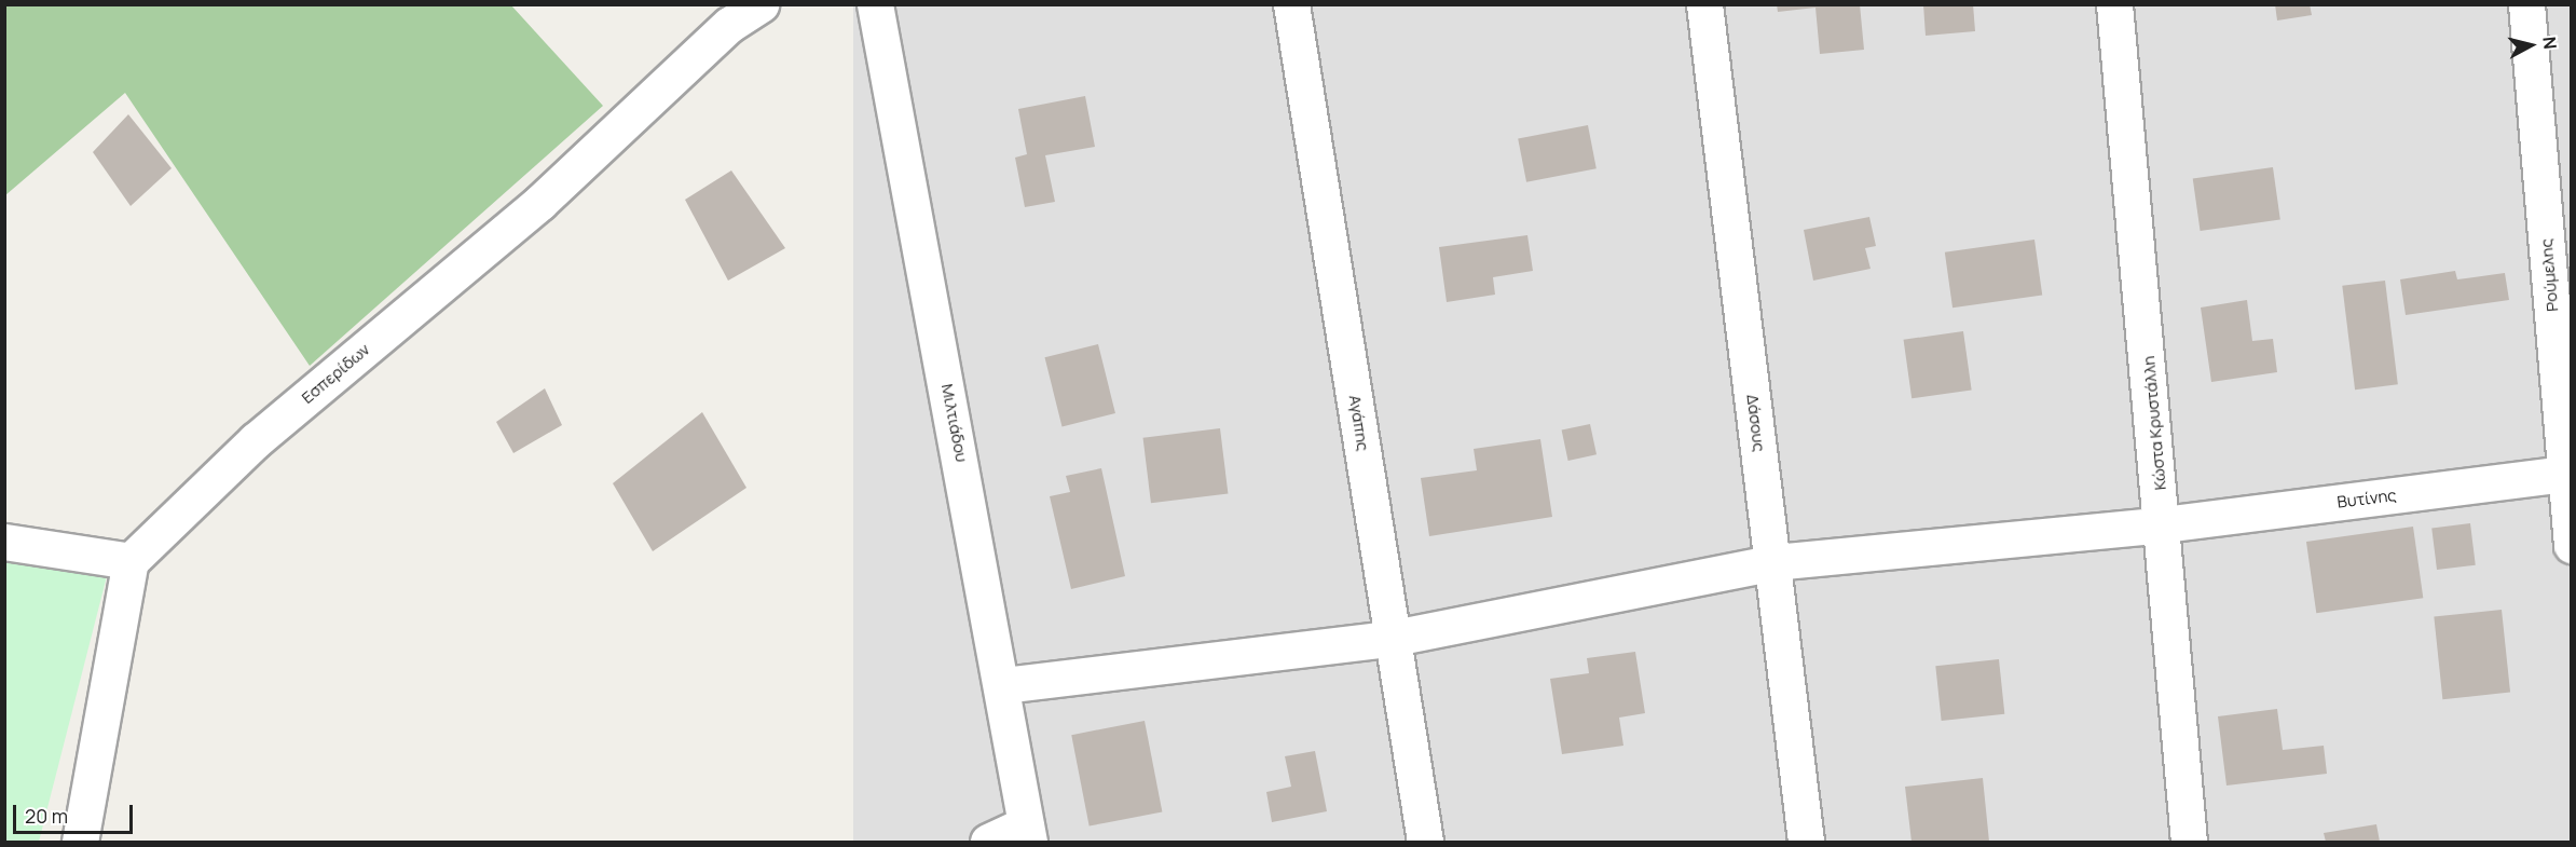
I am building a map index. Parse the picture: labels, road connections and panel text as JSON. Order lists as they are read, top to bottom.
{
  "streets": {
    "street": [
      "Ρούμελης",
      "Εσπερίδων",
      "Μιλτιάδου",
      "Αγάπης",
      "Δάσους",
      "Κώστα Κρυστάλλη",
      "Βυτίνης"
    ]
  },
  "crossings": [
    ["Ρούμελης", "Βυτίνης"],
    ["Μιλτιάδου", "Βυτίνης"],
    ["Αγάπης", "Βυτίνης"],
    ["Δάσους", "Βυτίνης"],
    ["Κώστα Κρυστάλλη", "Βυτίνης"]
  ],
  "scale_bar": "20 m",
  "north": "right"
}
